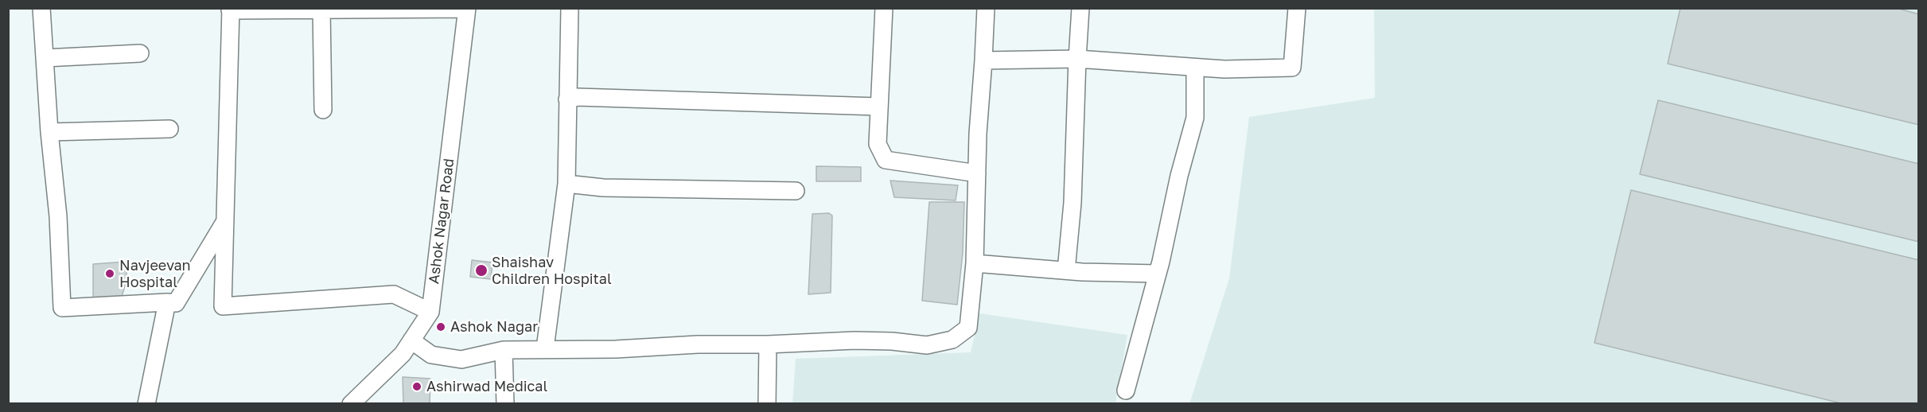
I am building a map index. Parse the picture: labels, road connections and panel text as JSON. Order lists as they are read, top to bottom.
{
  "streets": {
    "street": ["Ashok Nagar Road"]
  },
  "places": [
    "Shaishav Children Hospital",
    "Navjeevan Hospital",
    "Ashok Nagar",
    "Ashirwad Medical"
  ]
}
